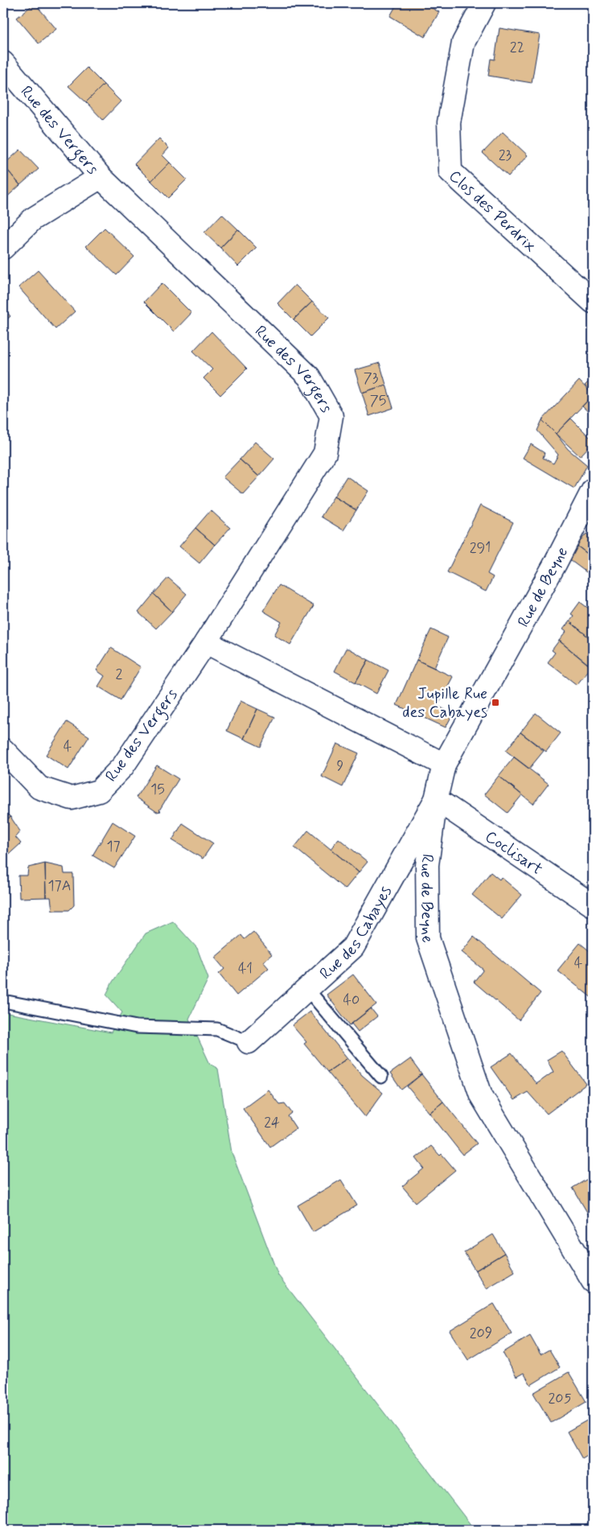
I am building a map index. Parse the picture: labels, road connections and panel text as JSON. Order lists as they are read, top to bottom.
{
  "streets": {
    "street": [
      "Rue des Vergers",
      "Clos des Perdrix",
      "Rue de Beyne",
      "Coclisart",
      "Rue des Cabayes"
    ]
  },
  "crossings": [
    ["Rue de Beyne", "Coclisart"],
    ["Rue de Beyne", "Rue des Cabayes"],
    ["Coclisart", "Rue des Cabayes"]
  ],
  "places": {
    "transit": ["Jupille Rue des Cabayes"]
  },
  "house_numbers": [
    "22",
    "23",
    "73",
    "75",
    "291",
    "2",
    "4",
    "9",
    "15",
    "17",
    "17A",
    "4",
    "41",
    "40",
    "24",
    "209",
    "205"
  ]
}
